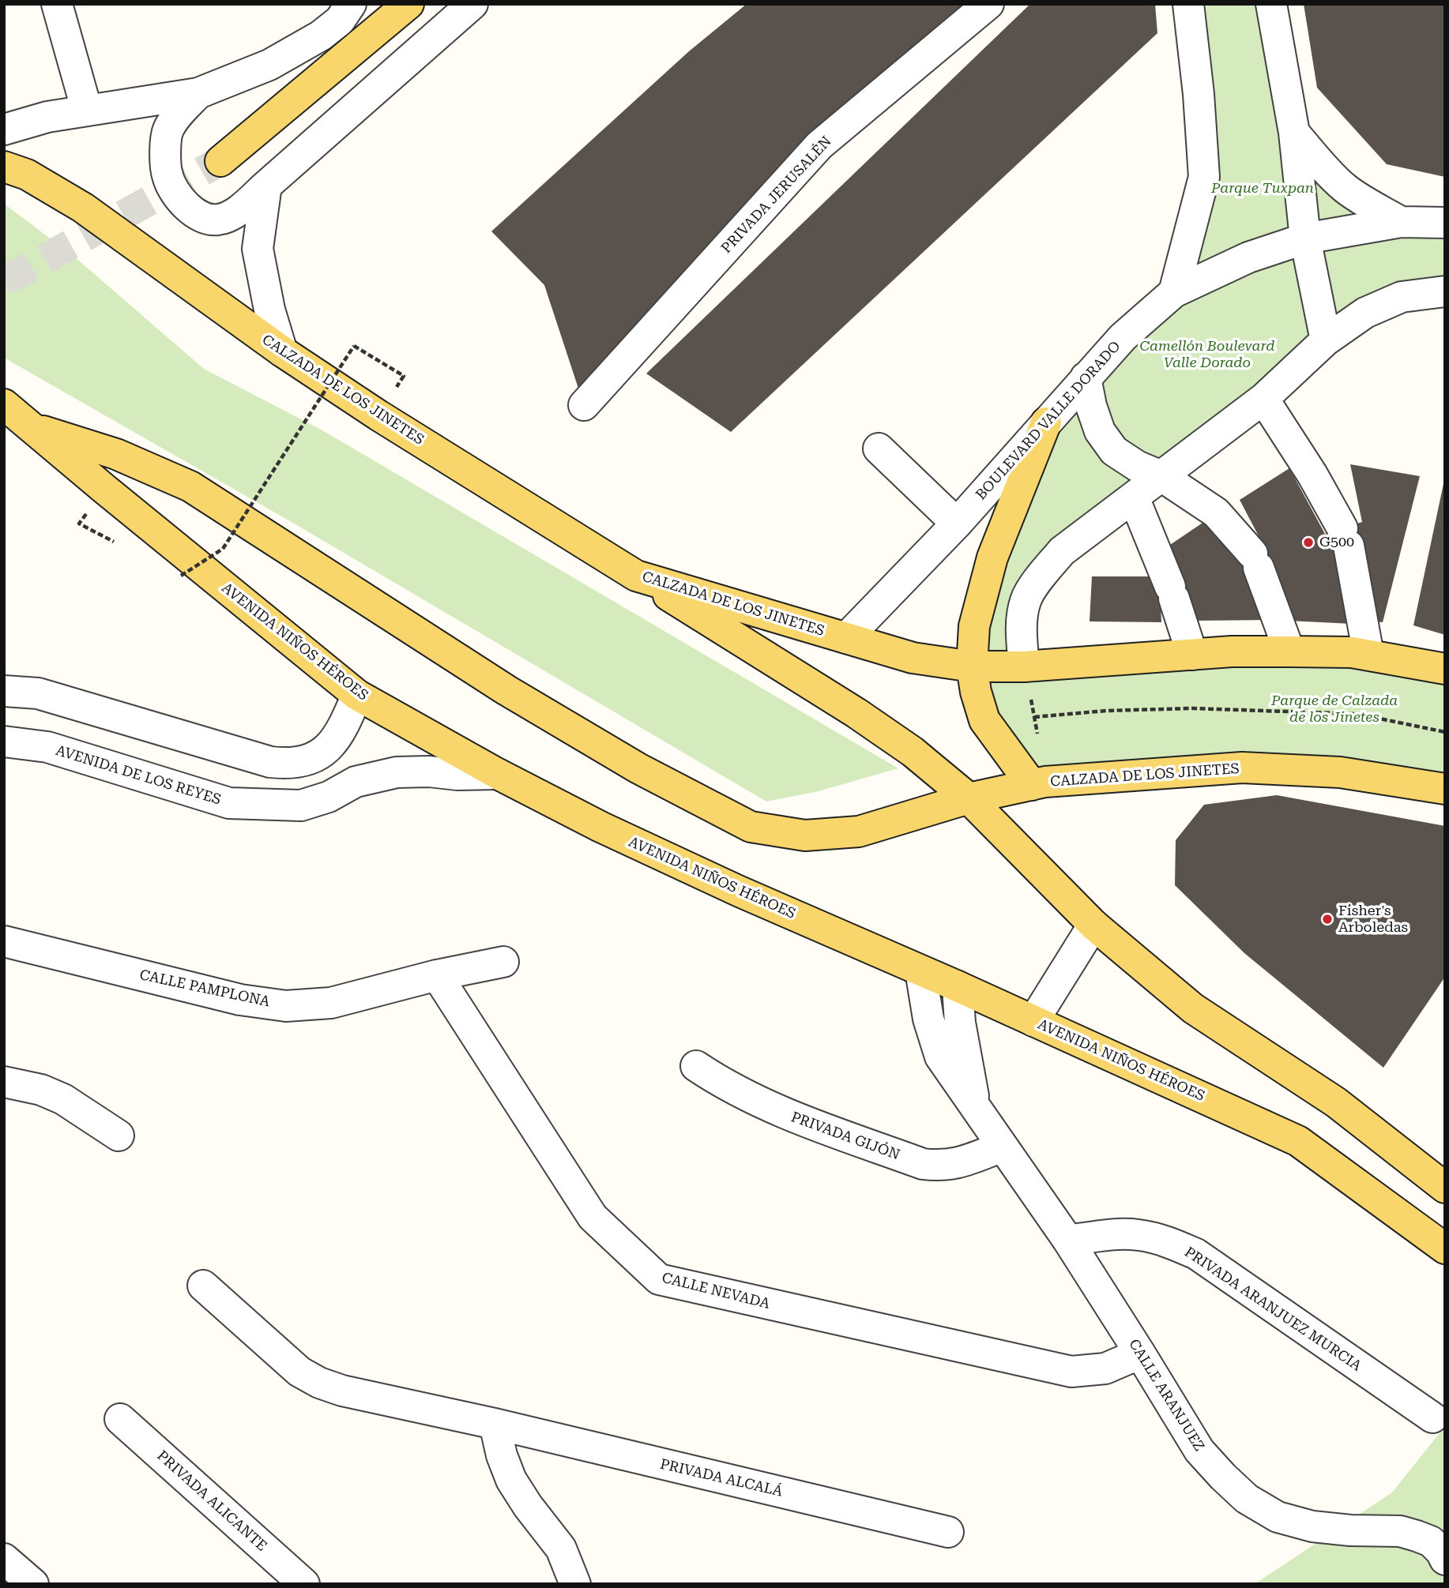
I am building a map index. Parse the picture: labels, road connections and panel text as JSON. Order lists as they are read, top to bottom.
{
  "streets": {
    "main road": ["CALZADA DE LOS JINETES", "AVENIDA NIÑOS HÉROES"],
    "street": [
      "PRIVADA JERUSALÉN",
      "BOULEVARD VALLE DORADO",
      "AVENIDA DE LOS REYES",
      "CALLE PAMPLONA",
      "PRIVADA GIJÓN",
      "CALLE NEVADA",
      "PRIVADA ARANJUEZ MURCIA",
      "CALLE ARANJUEZ",
      "PRIVADA ALCALÁ",
      "PRIVADA ALICANTE"
    ]
  },
  "crossings": [
    ["CALZADA DE LOS JINETES", "BOULEVARD VALLE DORADO"],
    ["CALZADA DE LOS JINETES", "AVENIDA NIÑOS HÉROES"],
    ["AVENIDA NIÑOS HÉROES", "AVENIDA DE LOS REYES"],
    ["AVENIDA NIÑOS HÉROES", "CALLE ARANJUEZ"],
    ["CALLE PAMPLONA", "CALLE NEVADA"],
    ["PRIVADA GIJÓN", "CALLE ARANJUEZ"],
    ["CALLE NEVADA", "CALLE ARANJUEZ"],
    ["PRIVADA ARANJUEZ MURCIA", "CALLE ARANJUEZ"]
  ],
  "parks": ["Parque Tuxpan", "Camellón Boulevard Valle Dorado", "Parque de Calzada de los Jinetes"],
  "places": ["G500", "Fisher's Arboledas"]
}
